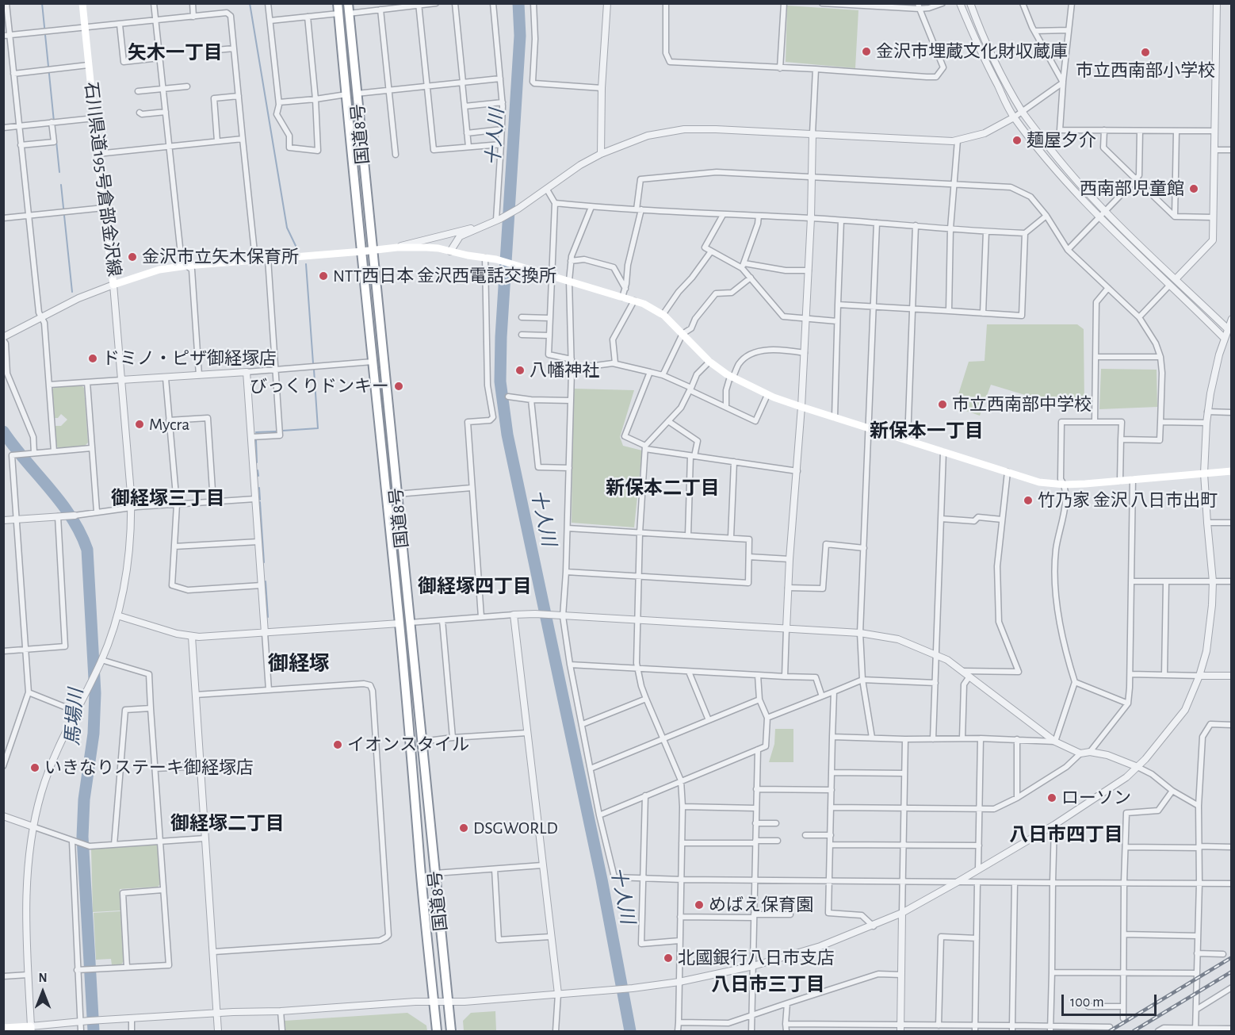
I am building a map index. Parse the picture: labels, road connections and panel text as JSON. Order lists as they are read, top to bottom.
{
  "streets": {
    "highway": ["国道8号"],
    "main road": ["石川県道195号倉部金沢線"]
  },
  "crossings": [
    ["国道8号", "石川県道195号倉部金沢線"]
  ],
  "districts": [
    "矢木一丁目",
    "新保本一丁目",
    "新保本二丁目",
    "御経塚三丁目",
    "御経塚四丁目",
    "御経塚",
    "御経塚二丁目",
    "八日市四丁目",
    "八日市三丁目"
  ],
  "water": ["十人川", "馬場川"],
  "places": [
    "金沢市埋蔵文化財収蔵庫",
    "市立西南部小学校",
    "麺屋夕介",
    "西南部児童館",
    "金沢市立矢木保育所",
    "NTT西日本 金沢西電話交換所",
    "ドミノ・ピザ御経塚店",
    "八幡神社",
    "びっくりドンキー",
    "市立西南部中学校",
    "Mycra",
    "竹乃家 金沢 八日市出町",
    "イオンスタイル",
    "いきなりステーキ御経塚店",
    "ローソン",
    "DSGWORLD",
    "めばえ保育園",
    "北國銀行八日市支店"
  ],
  "scale_bar": "100 m",
  "north": "top"
}
